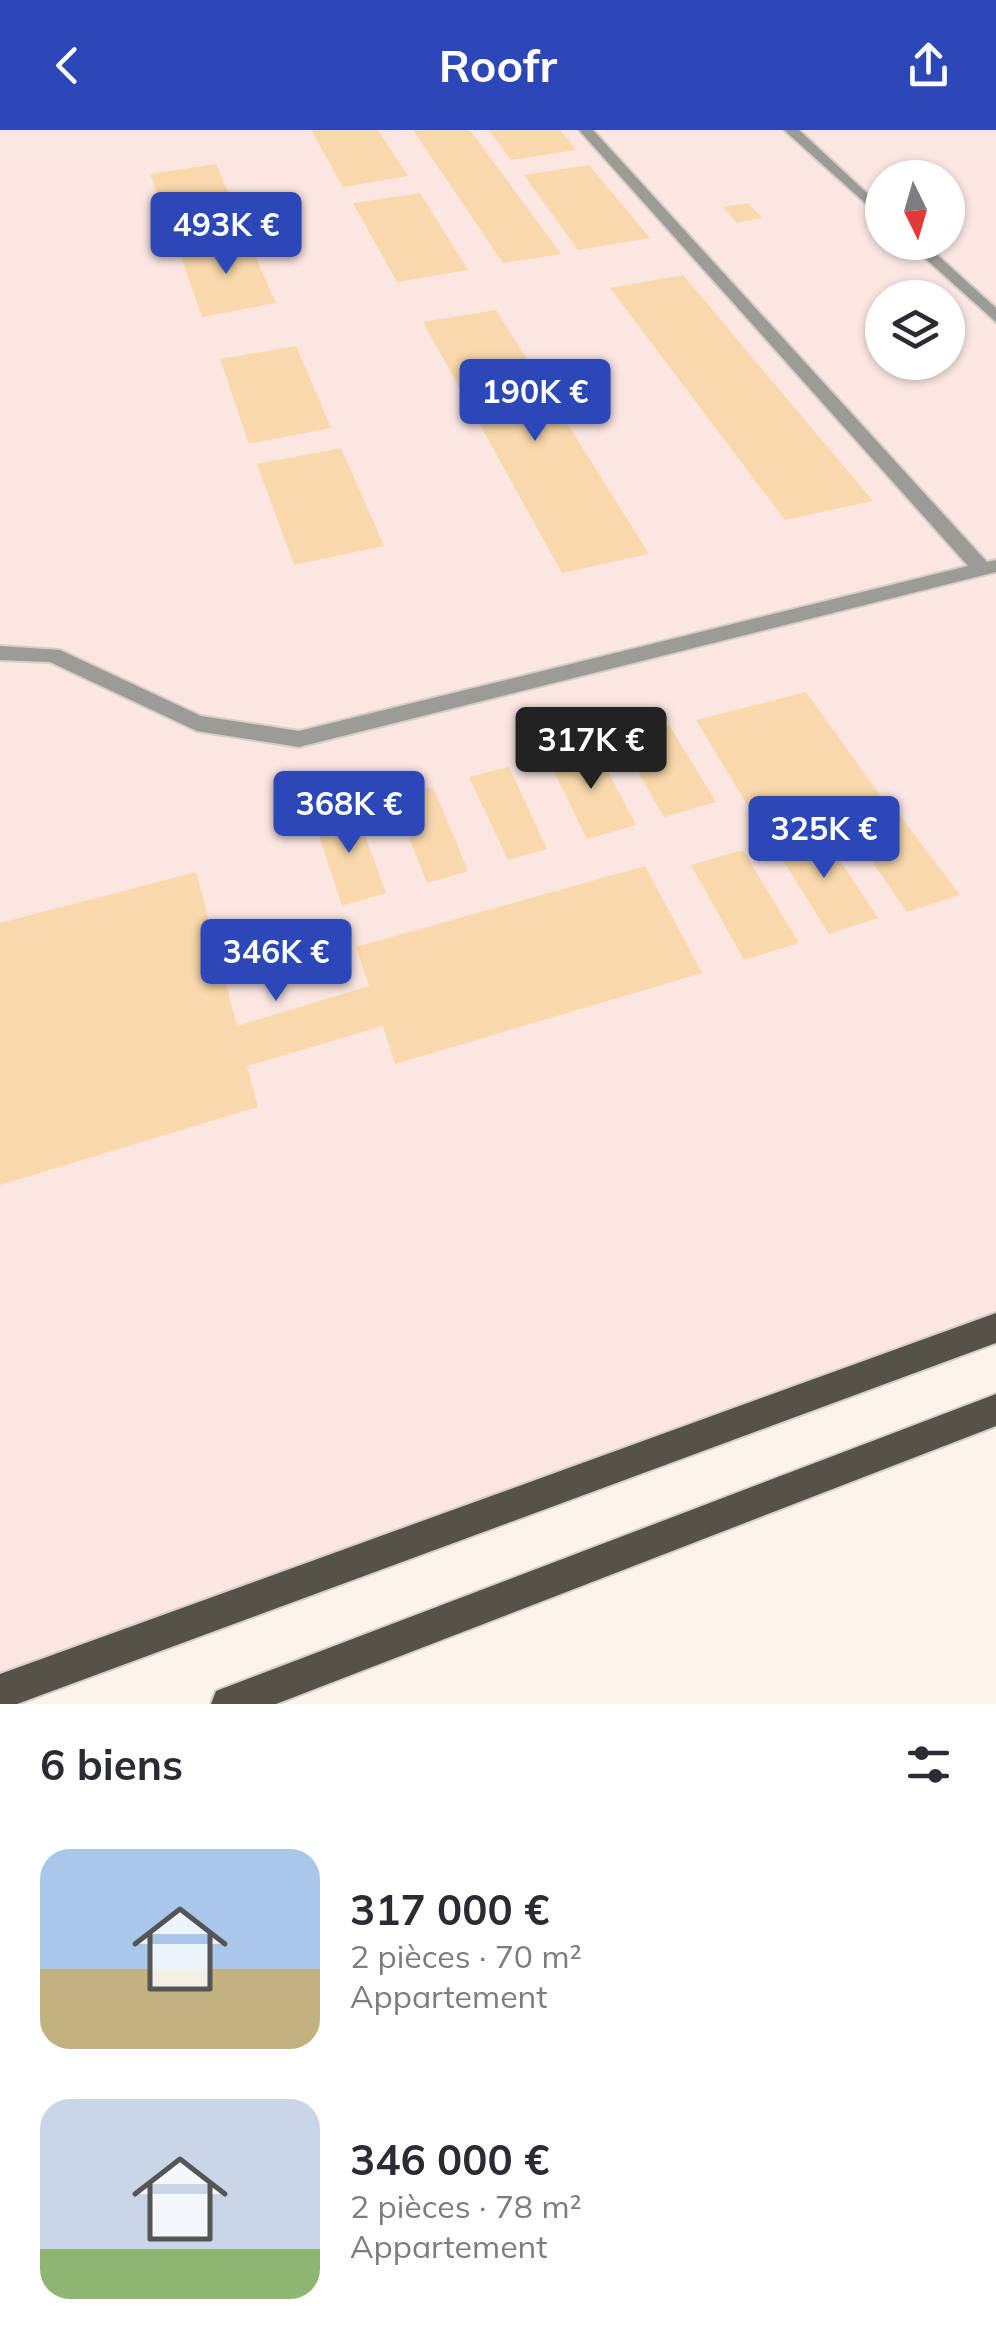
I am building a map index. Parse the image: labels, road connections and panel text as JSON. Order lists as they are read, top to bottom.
{
  "north": "bottom",
  "page": {
    "header": "Roofr",
    "price": [
      "493K €",
      "190K €",
      "317K €",
      "368K €",
      "325K €",
      "346K €"
    ],
    "heading": "6 biens",
    "list": [
      {
        "name": "317 000 €",
        "note": "2 pièces · 70 m² · Appartement"
      },
      {
        "name": "346 000 €",
        "note": "2 pièces · 78 m² · Appartement"
      }
    ]
  }
}
